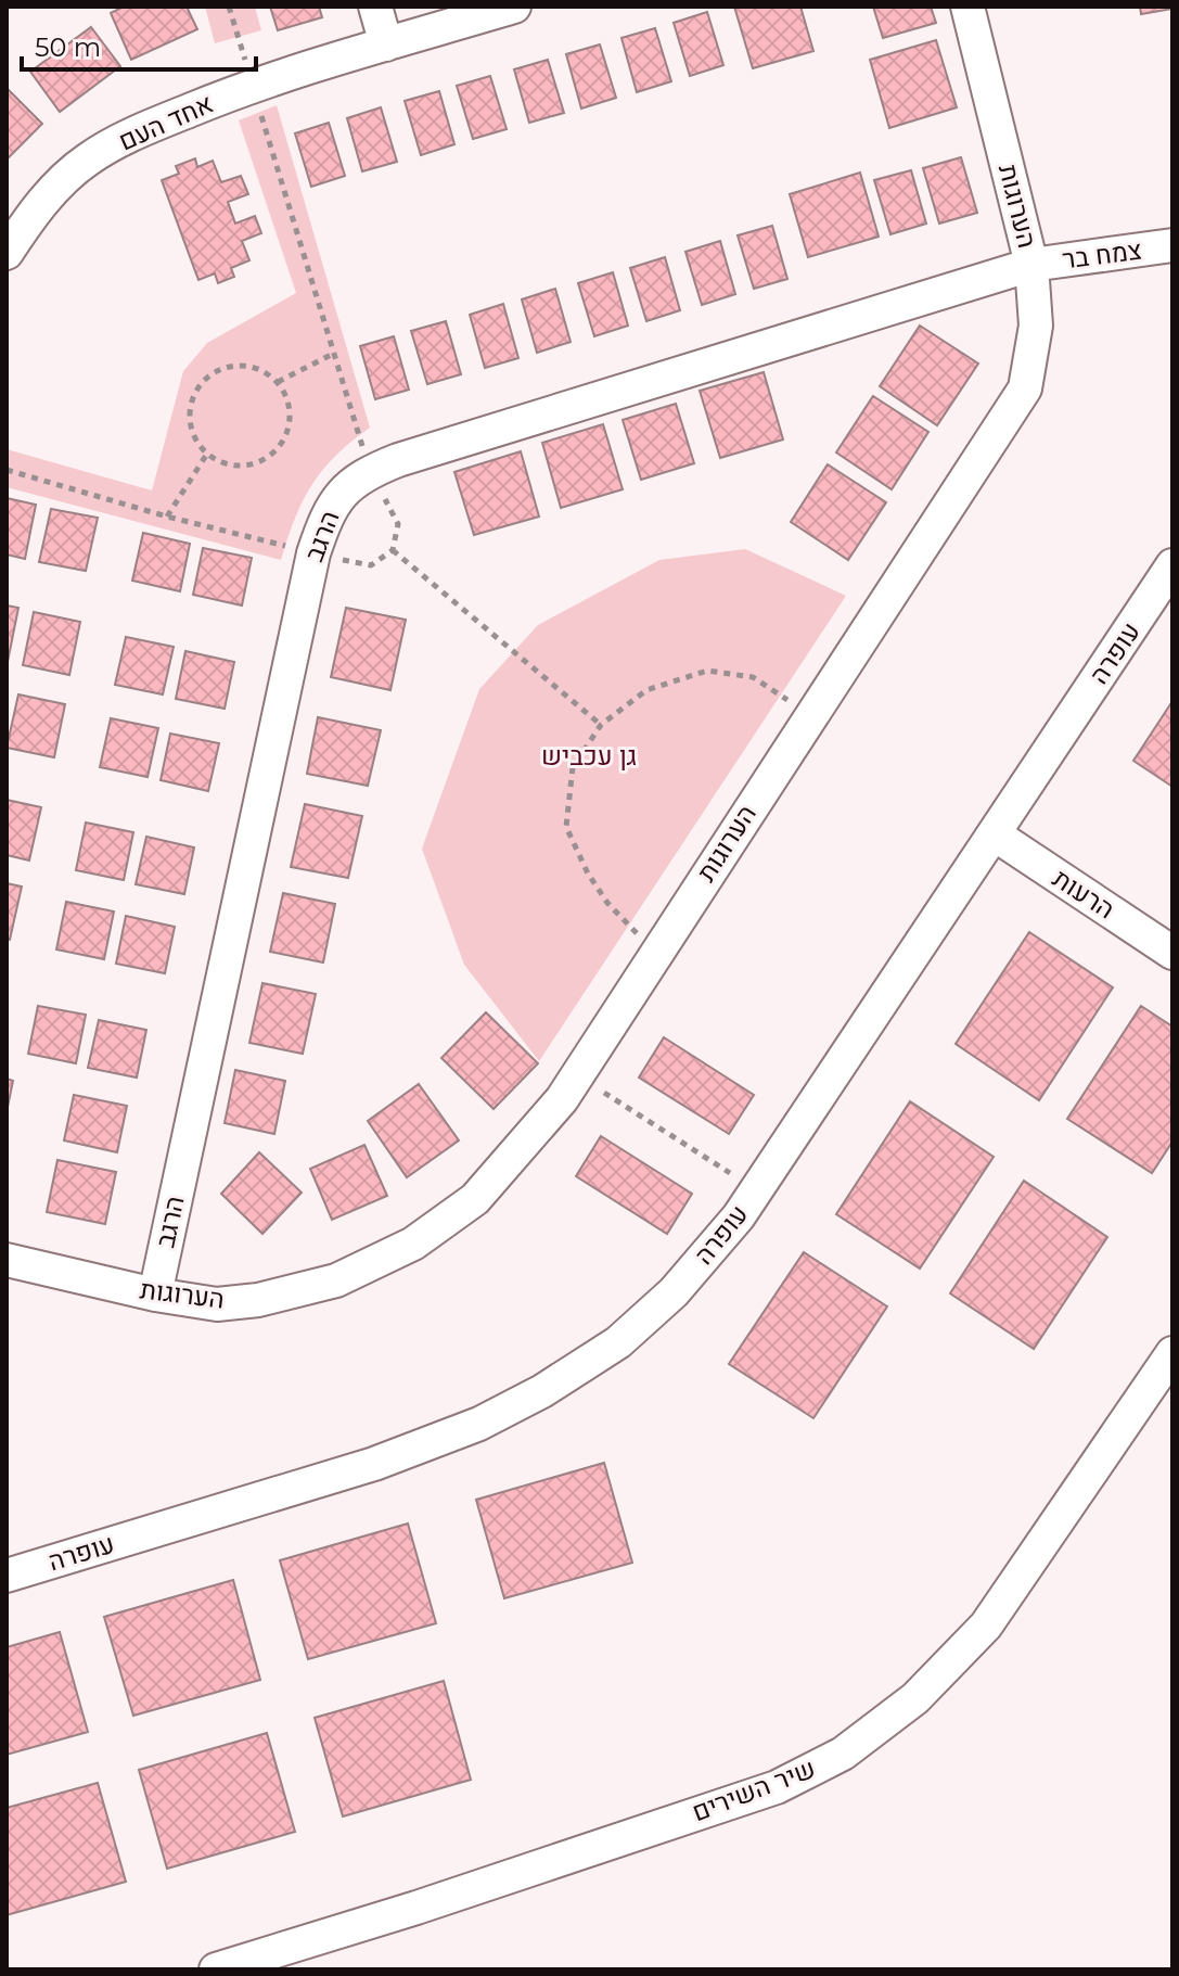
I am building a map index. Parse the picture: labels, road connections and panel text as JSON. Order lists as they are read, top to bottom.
{
  "streets": {
    "street": [
      "אחד העם",
      "הערוגות",
      "צמח בר",
      "הרגב",
      "עופרה",
      "הרעות",
      "שיר השירים"
    ]
  },
  "crossings": [
    ["הערוגות", "צמח בר"],
    ["הערוגות", "הרגב"],
    ["צמח בר", "הרגב"],
    ["עופרה", "הרעות"]
  ],
  "parks": ["גן עכביש"],
  "scale_bar": "50 m"
}
